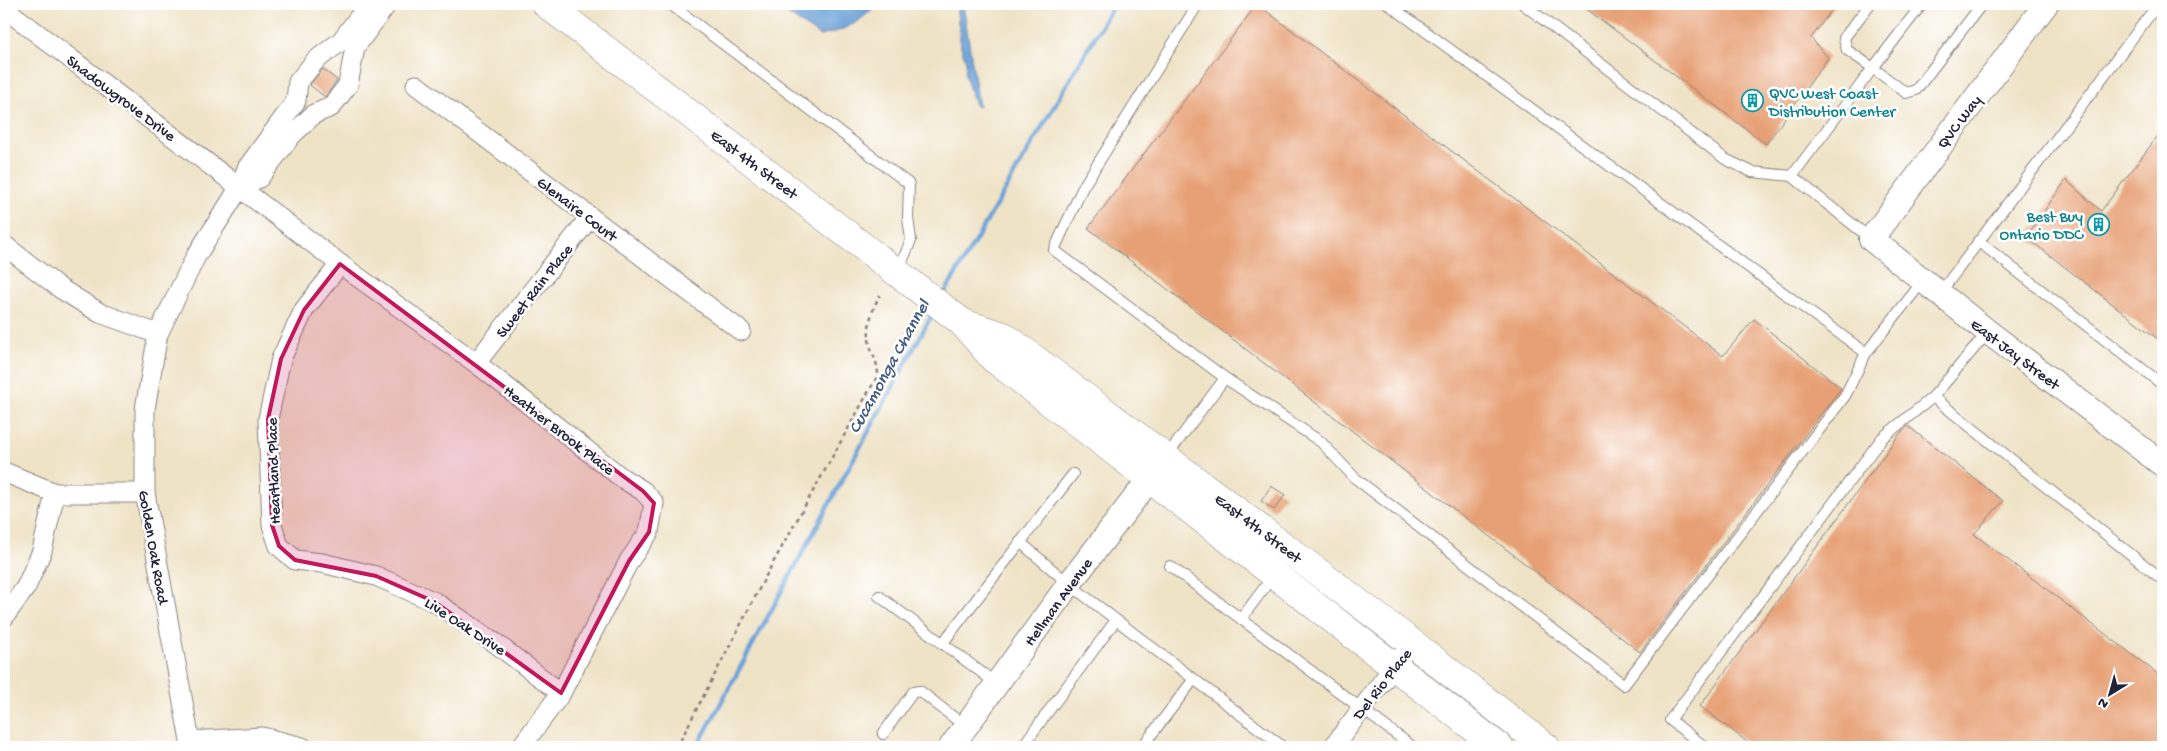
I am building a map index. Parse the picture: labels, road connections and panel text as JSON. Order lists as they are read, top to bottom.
{
  "streets": {
    "main road": ["East 4th Street"],
    "street": [
      "Shadowgrove Drive",
      "QVC Way",
      "Glenaire Court",
      "Sweet Rain Place",
      "East Jay Street",
      "Heather Brook Place",
      "Heartland Place",
      "Golden Oak Road",
      "Hellman Avenue",
      "Live Oak Drive",
      "Del Rio Place"
    ]
  },
  "crossings": [
    ["Shadowgrove Drive", "Heather Brook Place"],
    ["Shadowgrove Drive", "Golden Oak Road"],
    ["QVC Way", "East Jay Street"],
    ["East 4th Street", "Hellman Avenue"],
    ["East 4th Street", "Del Rio Place"],
    ["Glenaire Court", "Sweet Rain Place"],
    ["Sweet Rain Place", "Heather Brook Place"],
    ["Heather Brook Place", "Heartland Place"],
    ["Heather Brook Place", "Golden Oak Road"],
    ["Heather Brook Place", "Live Oak Drive"],
    ["Heartland Place", "Live Oak Drive"]
  ],
  "water": ["Cucamonga Channel"],
  "places": {
    "building": ["QVC West Coast Distribution Center", "Best Buy Ontario DDC"]
  },
  "north": "bottom left"
}
